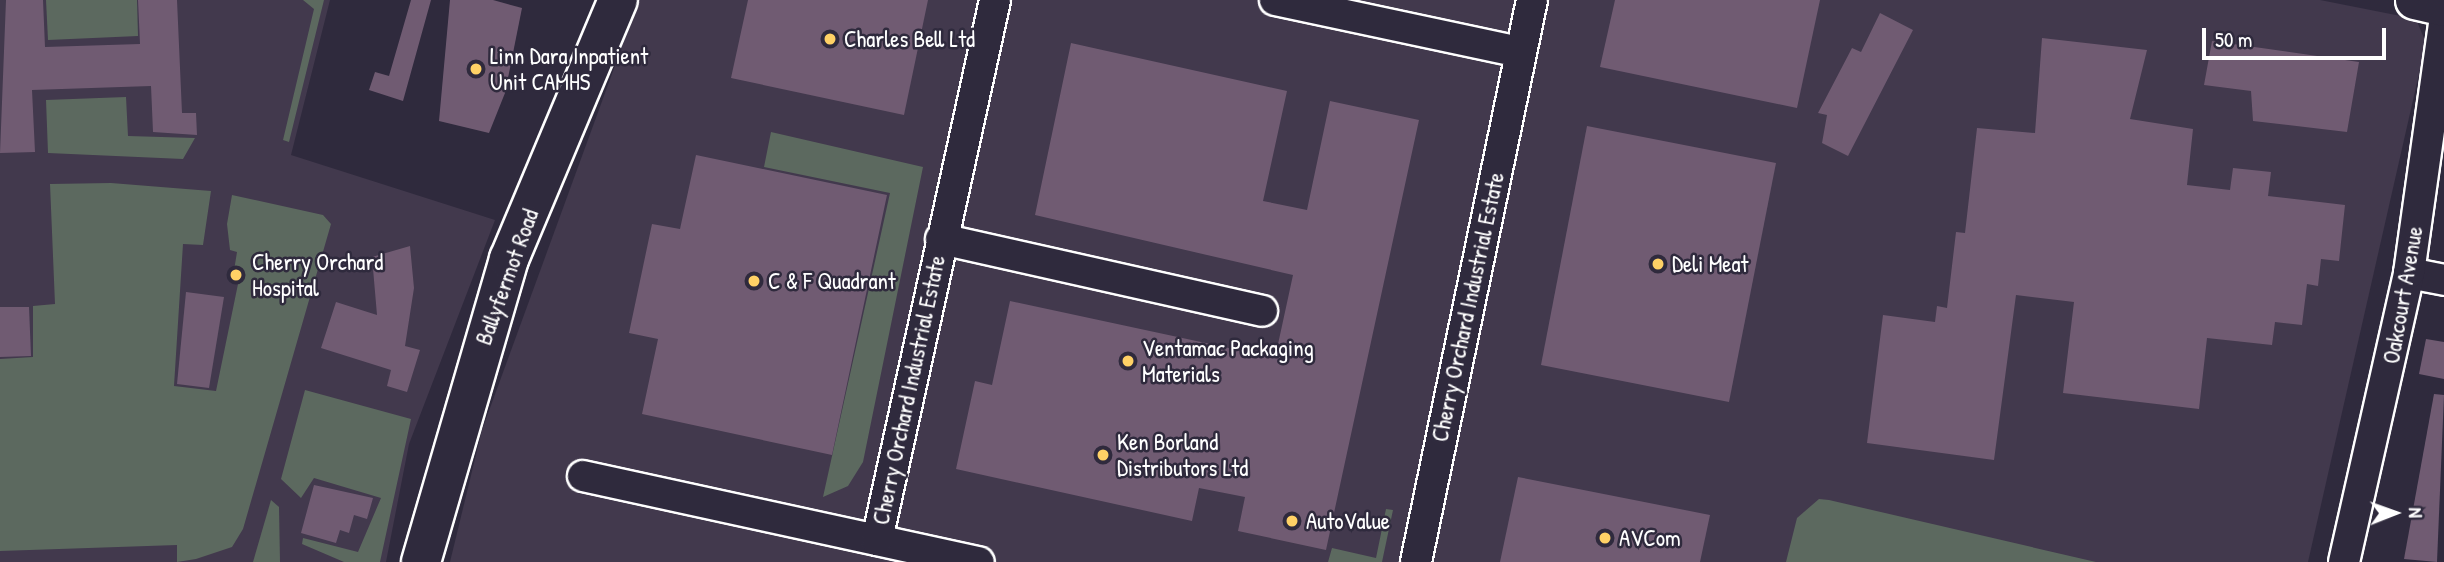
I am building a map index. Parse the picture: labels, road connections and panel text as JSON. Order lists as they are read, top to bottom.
{
  "streets": {
    "main road": ["Ballyfermot Road"],
    "street": ["Oakcourt Avenue", "Cherry Orchard Industrial Estate"]
  },
  "places": [
    "Charles Bell Ltd",
    "Linn Dara Inpatient Unit CAMHS",
    "Deli Meat",
    "Cherry Orchard Hospital",
    "C & F Quadrant",
    "Ventamac Packaging Materials",
    "Ken Borland Distributors Ltd",
    "AutoValue",
    "AVCom"
  ],
  "scale_bar": "50 m",
  "north": "right"
}
